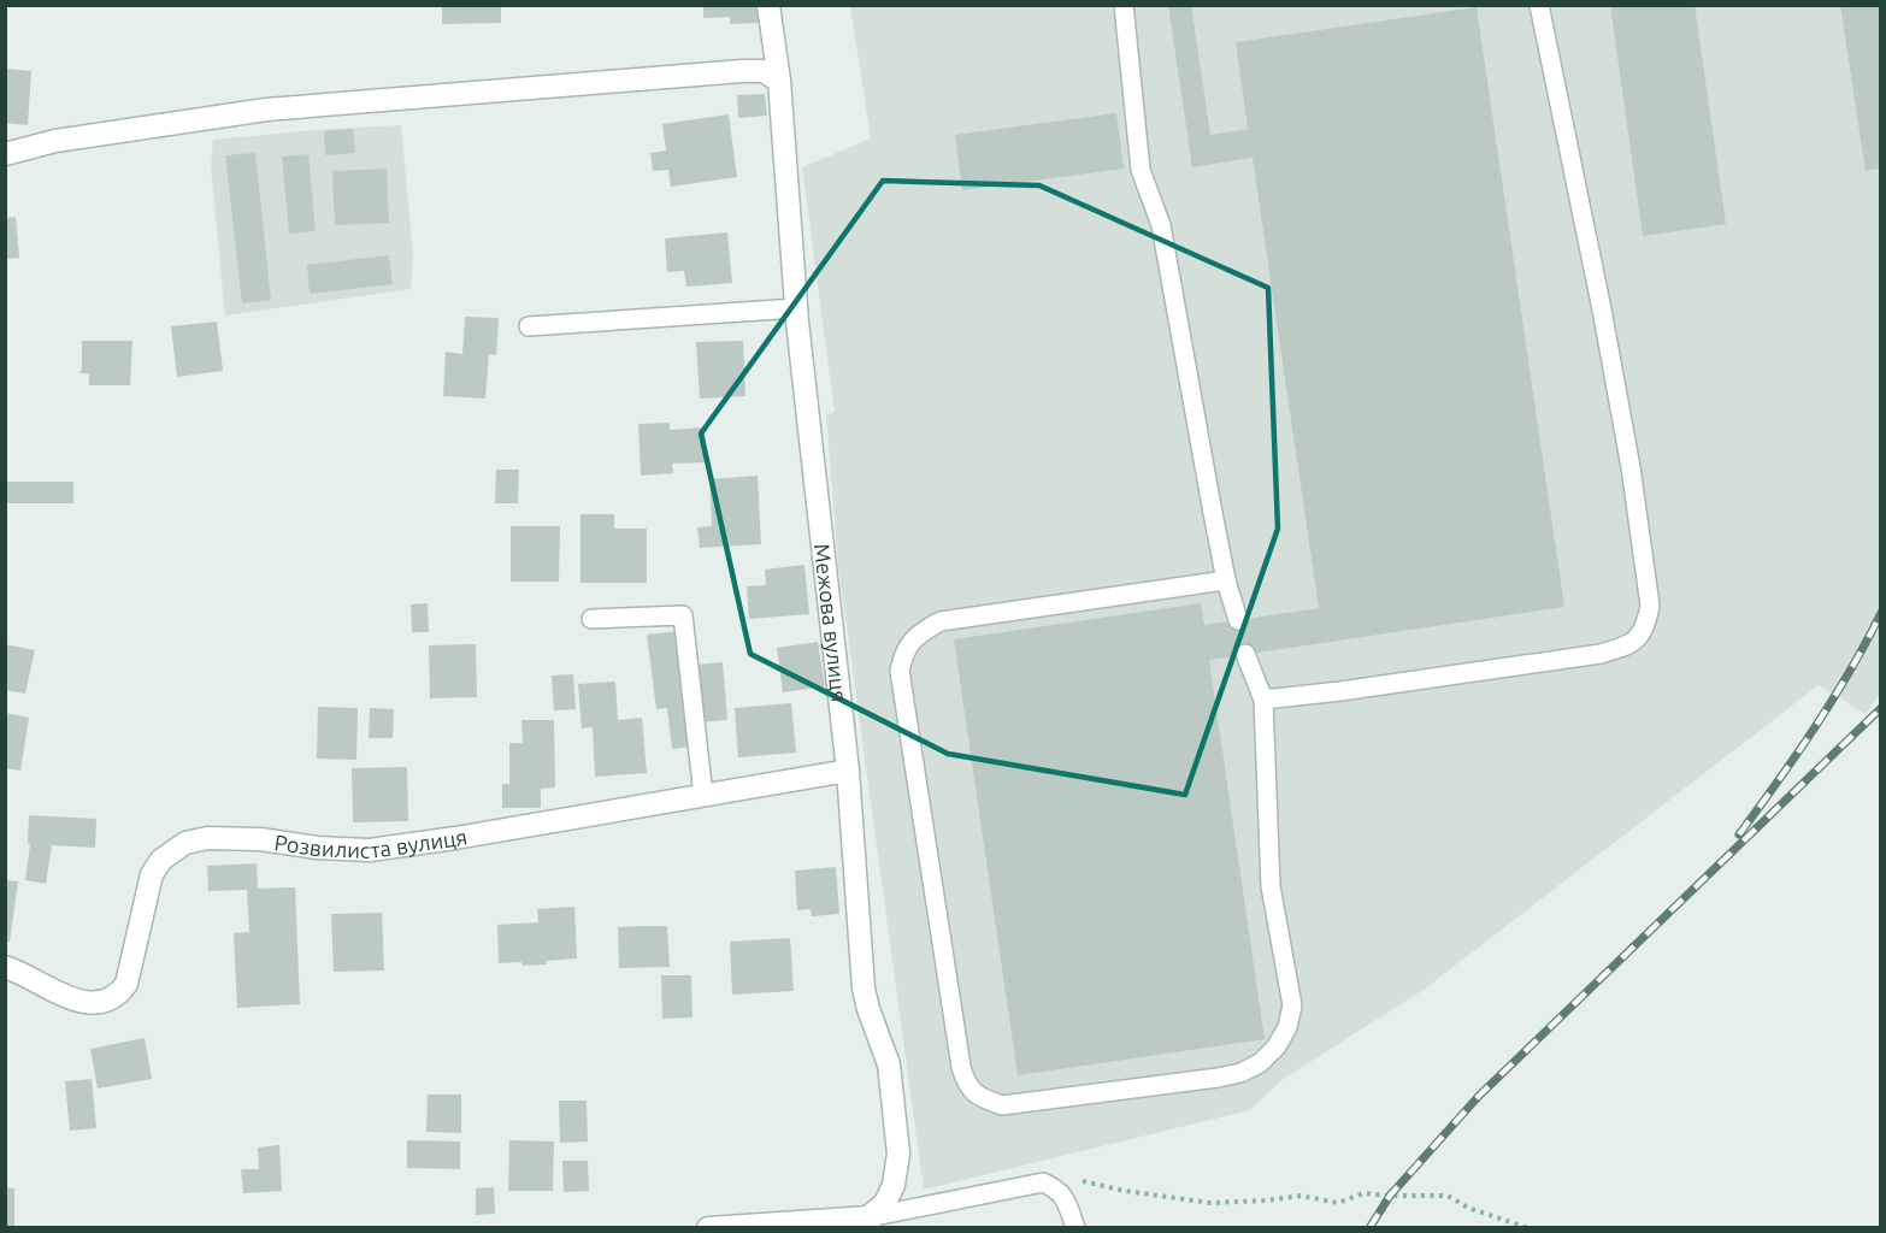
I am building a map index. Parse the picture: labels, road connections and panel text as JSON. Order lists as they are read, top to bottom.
{
  "streets": {
    "street": ["Межова вулиця", "Розвилиста вулиця"]
  },
  "crossings": [
    ["Межова вулиця", "Розвилиста вулиця"]
  ]
}
